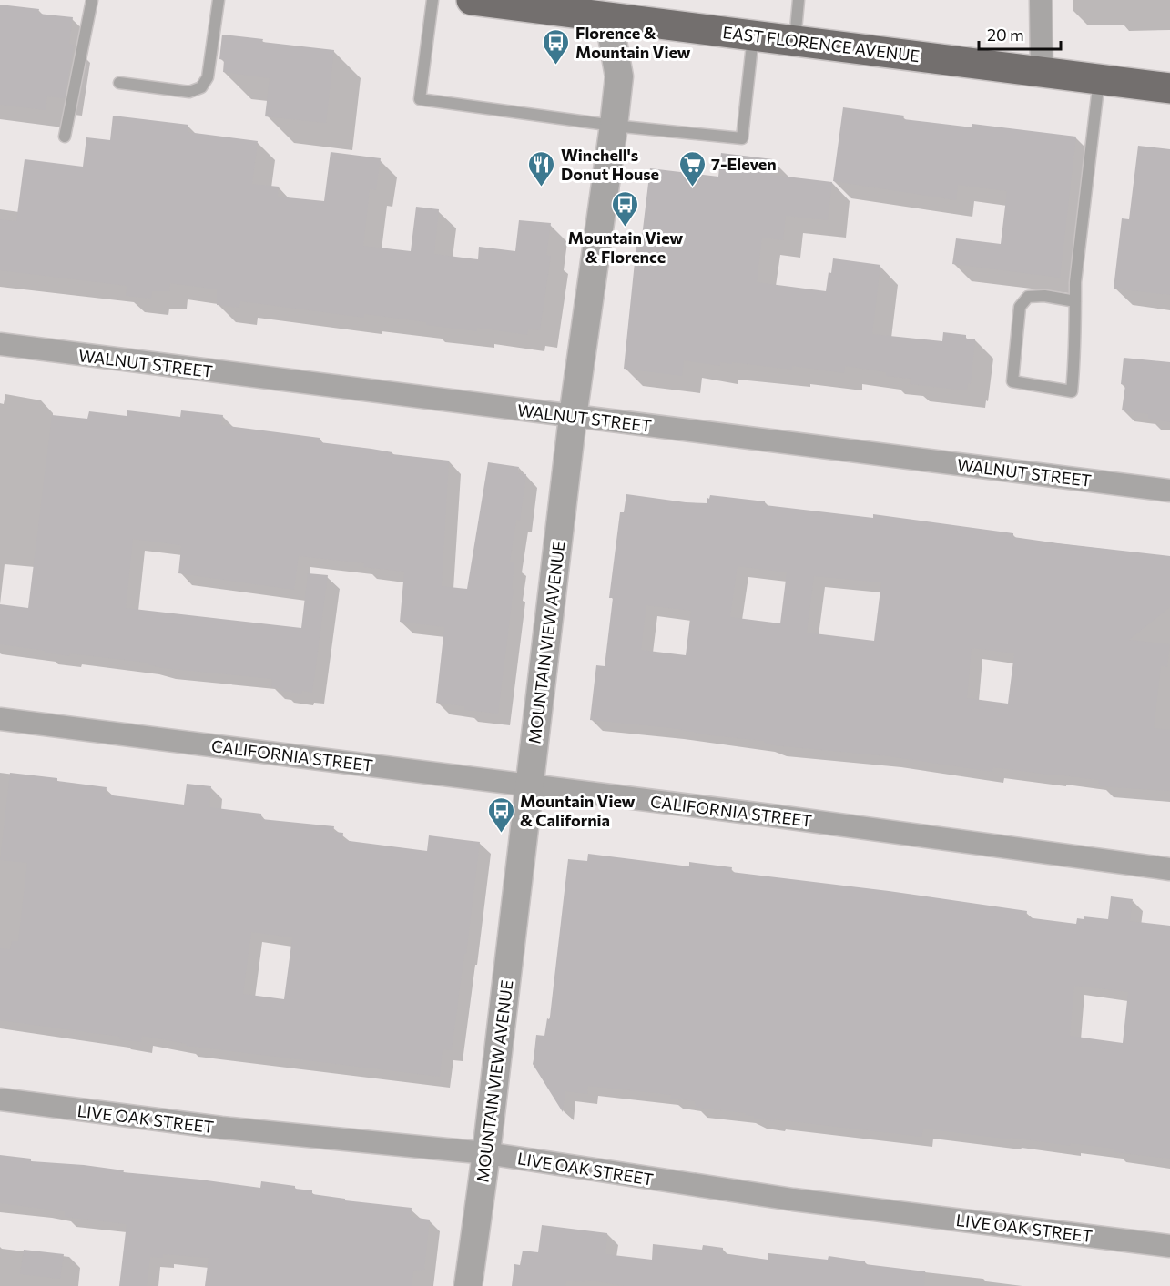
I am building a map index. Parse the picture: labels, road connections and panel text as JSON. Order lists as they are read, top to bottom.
{
  "streets": {
    "main road": ["EAST FLORENCE AVENUE"],
    "street": [
      "WALNUT STREET",
      "MOUNTAIN VIEW AVENUE",
      "CALIFORNIA STREET",
      "LIVE OAK STREET"
    ]
  },
  "crossings": [
    ["EAST FLORENCE AVENUE", "MOUNTAIN VIEW AVENUE"],
    ["WALNUT STREET", "MOUNTAIN VIEW AVENUE"],
    ["MOUNTAIN VIEW AVENUE", "CALIFORNIA STREET"],
    ["MOUNTAIN VIEW AVENUE", "LIVE OAK STREET"]
  ],
  "places": {
    "bus stop": ["Florence & Mountain View", "Mountain View & Florence", "Mountain View & California"],
    "restaurant": ["Winchell's Donut House"],
    "supermarket": ["7-Eleven"]
  },
  "scale_bar": "20 m"
}
